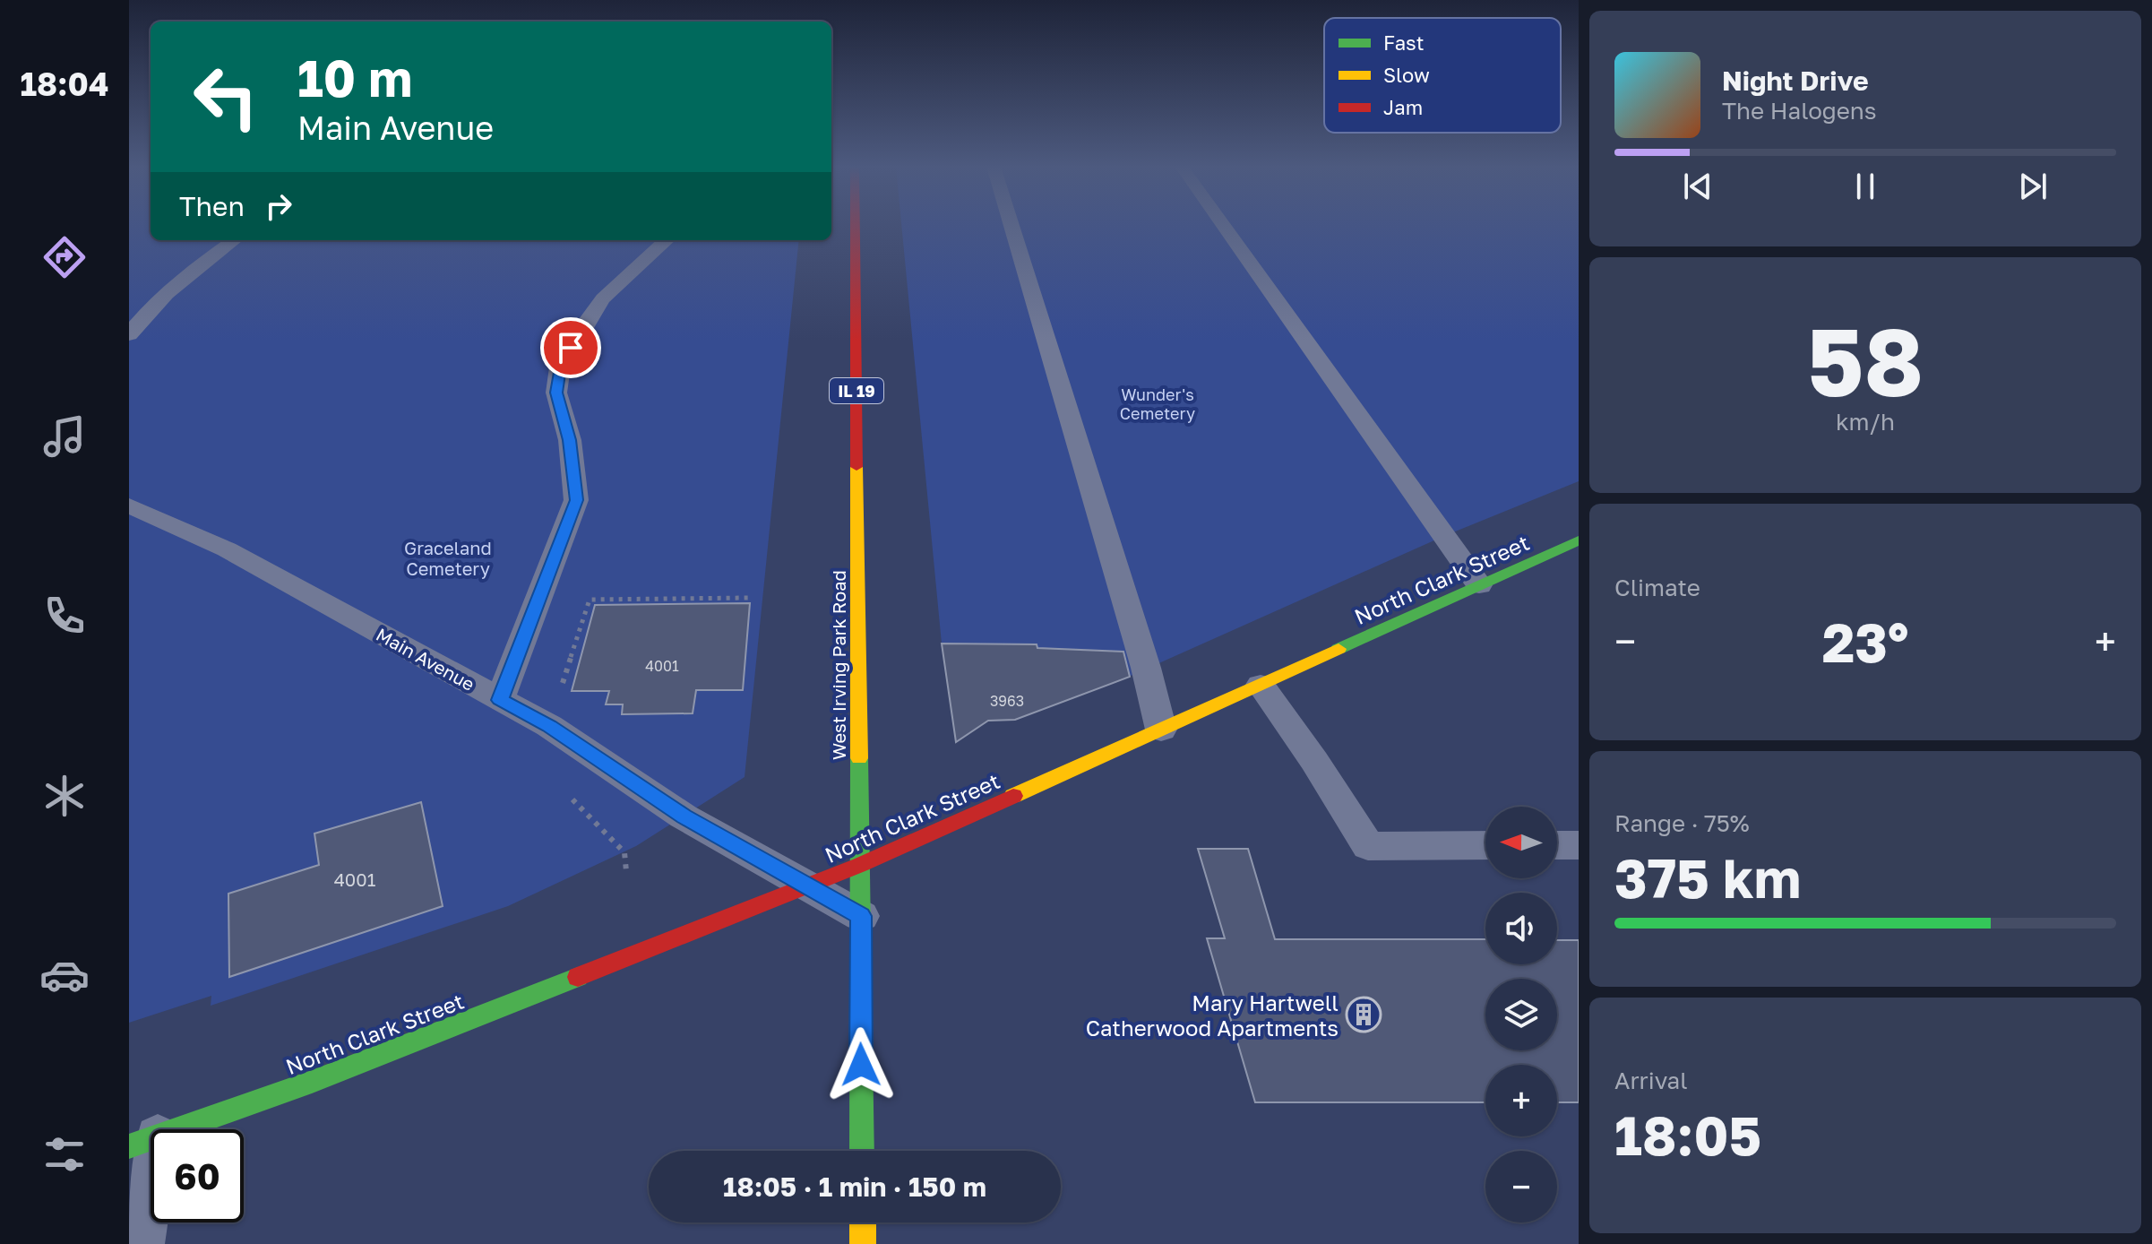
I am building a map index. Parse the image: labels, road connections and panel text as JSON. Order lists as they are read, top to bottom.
{
  "streets": {
    "main road": ["IL 19", "North Clark Street", "West Irving Park Road"],
    "lane": ["Main Avenue"]
  },
  "crossings": [
    ["North Clark Street", "Main Avenue"],
    ["North Clark Street", "West Irving Park Road"],
    ["Main Avenue", "West Irving Park Road"]
  ],
  "parks": ["Wunder's Cemetery", "Graceland Cemetery"],
  "places": {
    "building": ["Mary Hartwell Catherwood Apartments"]
  },
  "house_numbers": ["4001", "3963", "4001"],
  "legend": ["Fast", "Slow", "Jam"],
  "north": "left",
  "page": {
    "tabs": "18:04",
    "turn": ["10 m", "Main Avenue"],
    "song": ["Night Drive", "The Halogens"],
    "then": "Then",
    "tile": [
      ["58", "km/h"],
      "Climate",
      ["Range · 75%", "375 km"],
      ["Arrival", "18:05"]
    ],
    "heat": ["−", "23°", "+"],
    "map_buttons": ["+", "−"],
    "limit": "60",
    "trip": "18:05 · 1 min · 150 m"
  }
}
